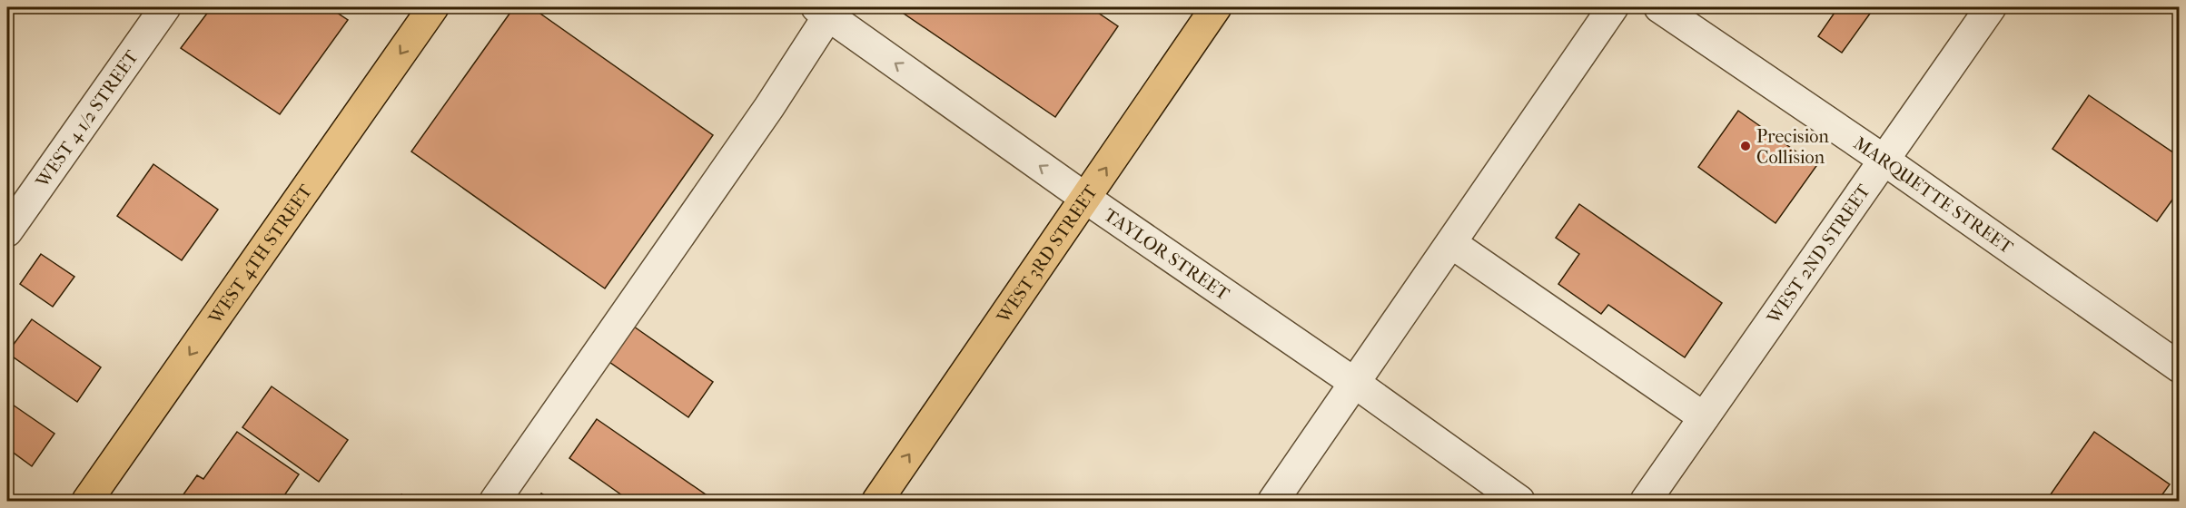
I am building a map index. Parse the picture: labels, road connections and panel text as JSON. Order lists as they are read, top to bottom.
{
  "streets": {
    "main road": ["WEST 4TH STREET", "WEST 3RD STREET"],
    "street": [
      "WEST 4 1/2 STREET",
      "MARQUETTE STREET",
      "WEST 2ND STREET",
      "TAYLOR STREET"
    ]
  },
  "crossings": [
    ["MARQUETTE STREET", "WEST 2ND STREET"],
    ["WEST 3RD STREET", "TAYLOR STREET"]
  ],
  "one_way": ["WEST 4TH STREET", "WEST 3RD STREET", "TAYLOR STREET"],
  "places": ["Precision Collision"]
}
